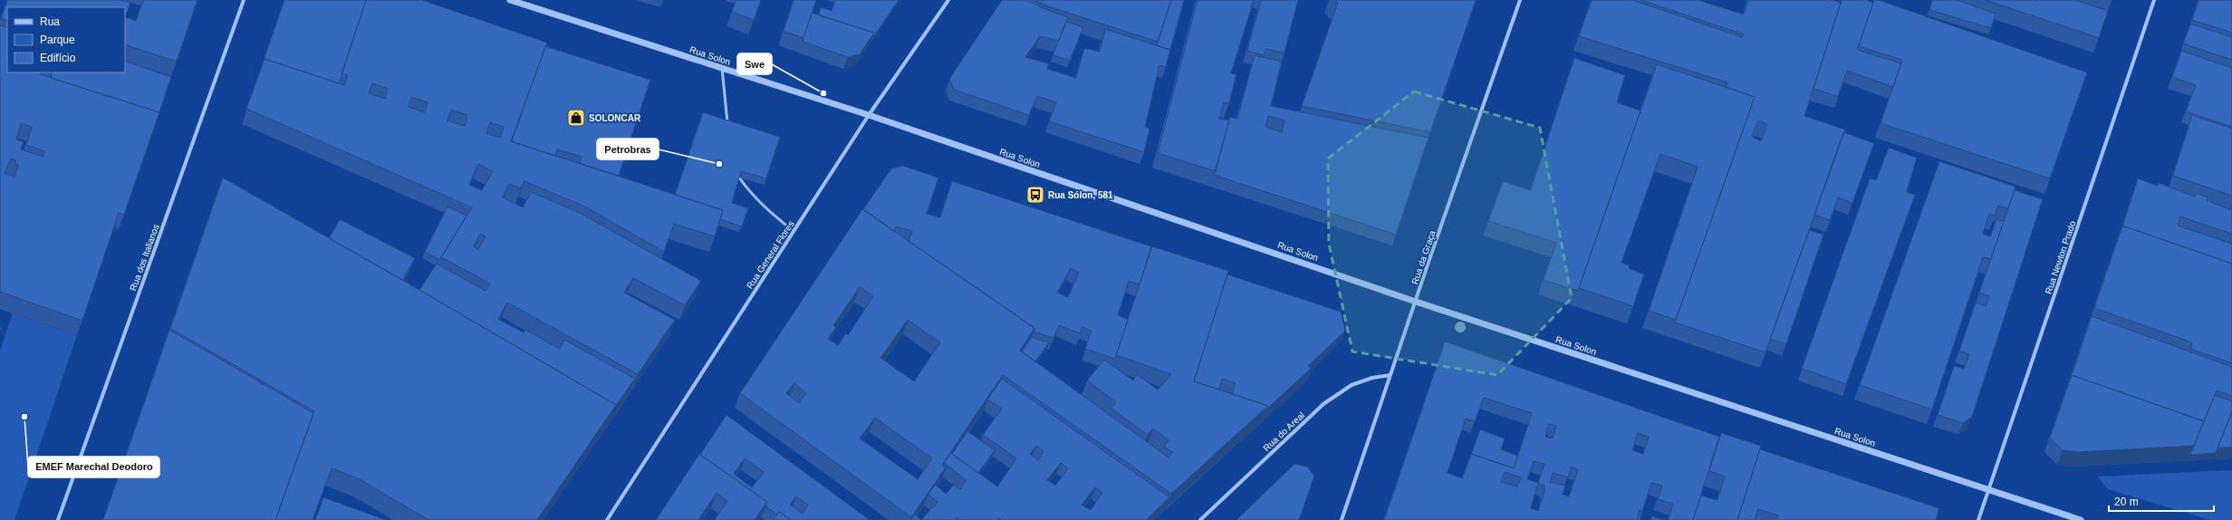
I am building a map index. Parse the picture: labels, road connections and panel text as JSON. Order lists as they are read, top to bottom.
{
  "streets": {
    "street": [
      "Rua Solon",
      "Rua General Flores",
      "Rua dos Italianos",
      "Rua da Graça",
      "Rua Newton Prado",
      "Rua do Areal"
    ]
  },
  "crossings": [
    ["Rua Solon", "Rua General Flores"],
    ["Rua Solon", "Rua da Graça"],
    ["Rua Solon", "Rua Newton Prado"],
    ["Rua da Graça", "Rua do Areal"]
  ],
  "places": {
    "other": ["Swe", "Petrobras", "EMEF Marechal Deodoro"],
    "shop": ["SOLONCAR"],
    "bus stop": ["Rua Sólon, 581"]
  },
  "legend": ["Rua", "Parque", "Edifício"],
  "scale_bar": "20 m"
}
